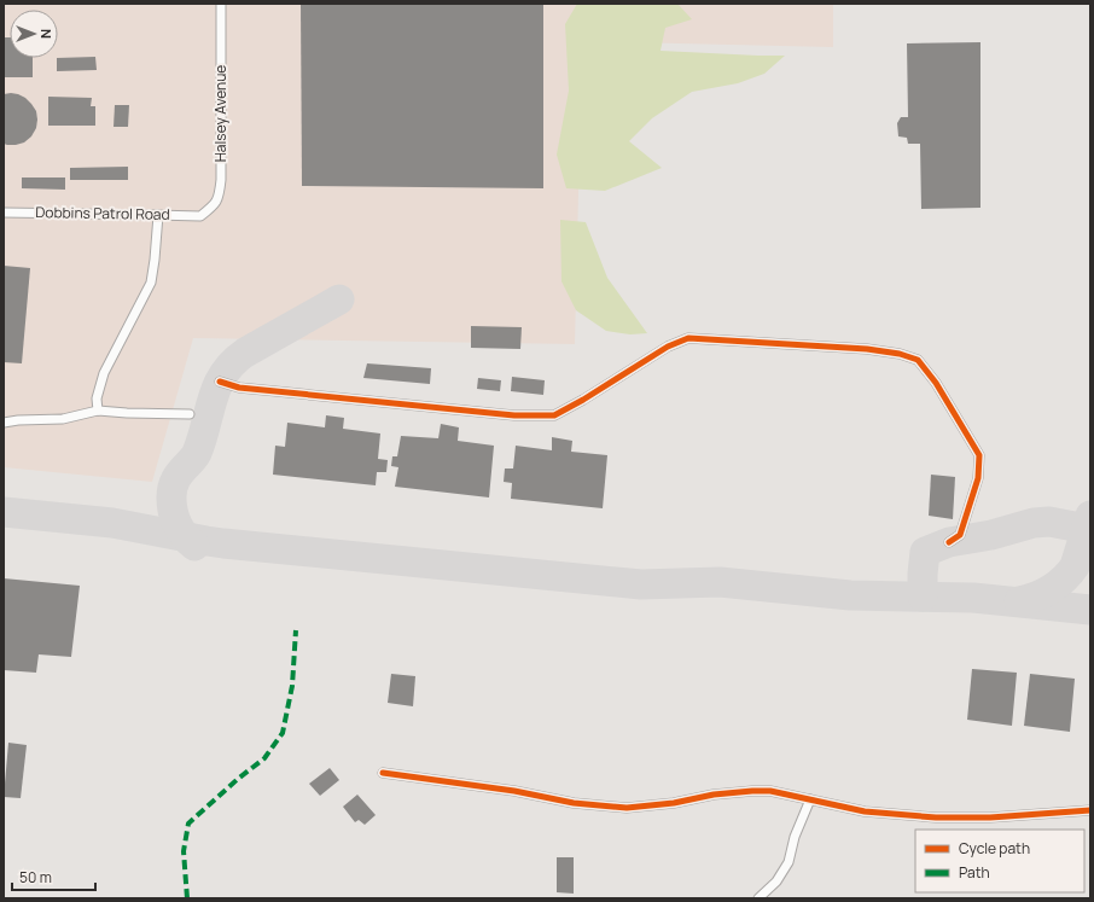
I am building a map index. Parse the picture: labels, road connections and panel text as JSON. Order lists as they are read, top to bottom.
{
  "streets": {
    "street": ["Halsey Avenue", "Dobbins Patrol Road"]
  },
  "crossings": [
    ["Halsey Avenue", "Dobbins Patrol Road"]
  ],
  "legend": ["Cycle path", "Path"],
  "scale_bar": "50 m",
  "north": "right"
}
